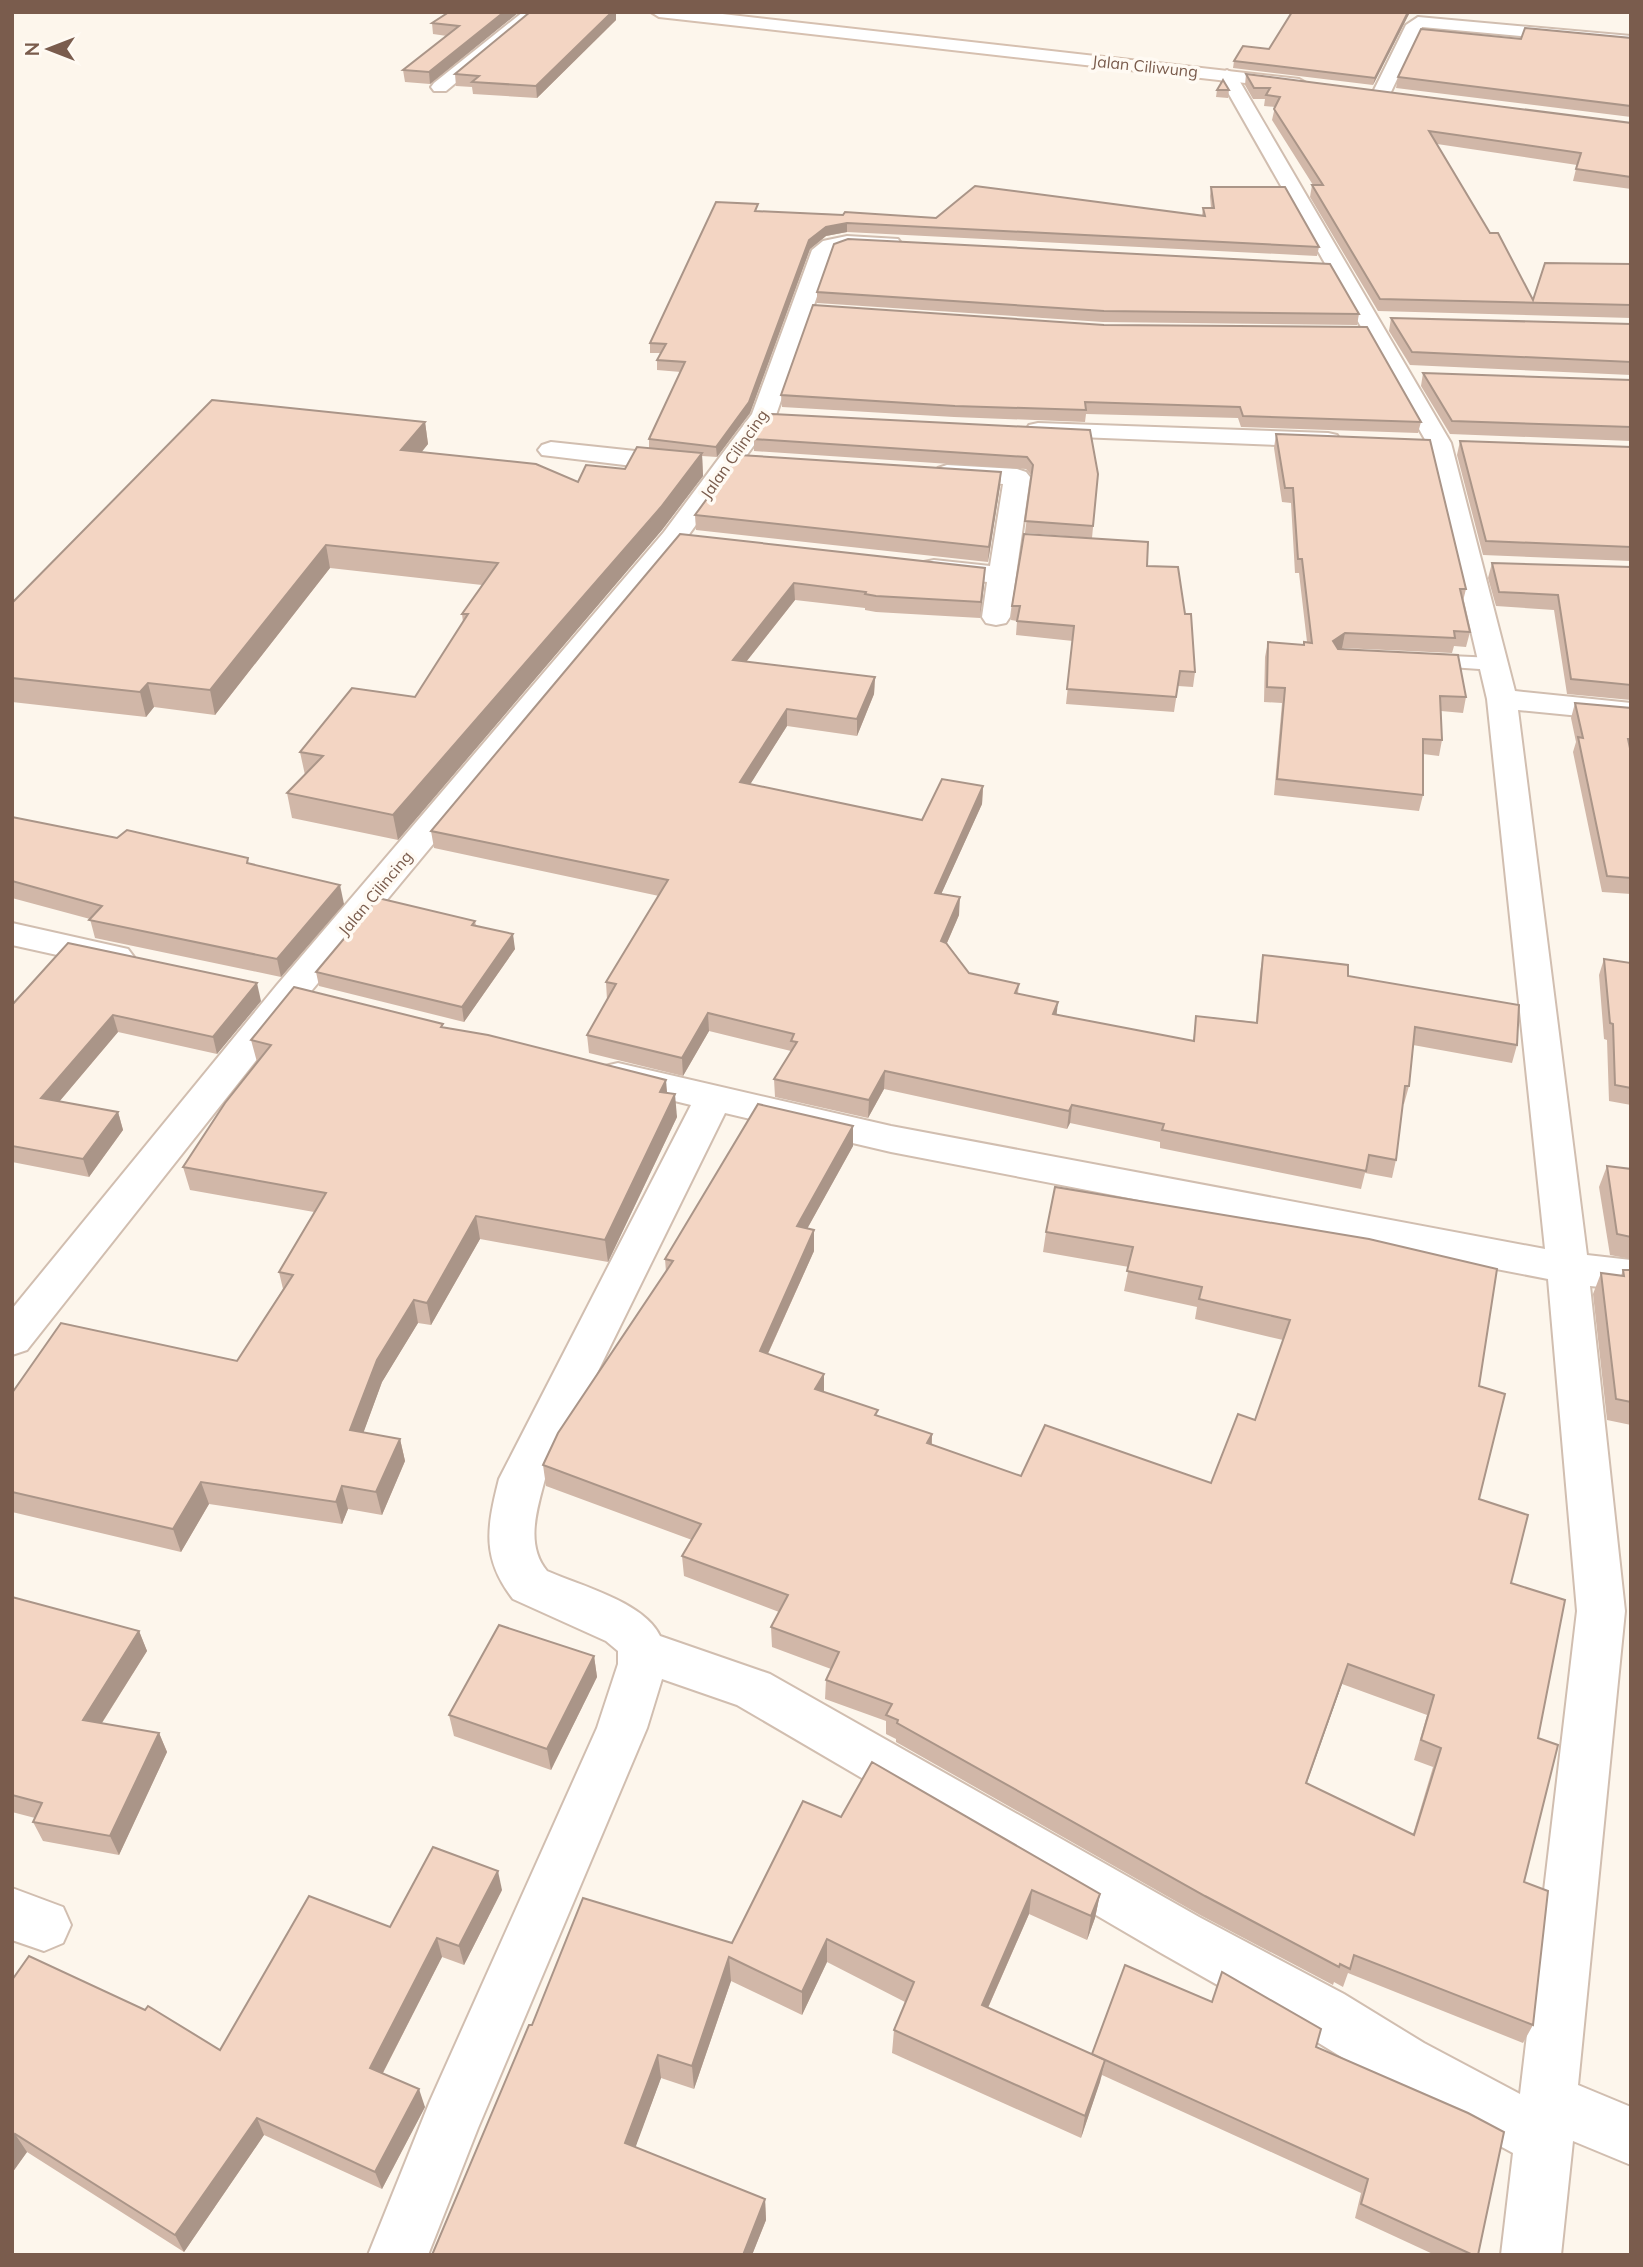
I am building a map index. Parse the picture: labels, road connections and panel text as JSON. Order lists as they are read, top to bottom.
{
  "streets": {
    "street": ["Jalan Ciliwung", "Jalan Cilincing"]
  },
  "north": "left"
}
